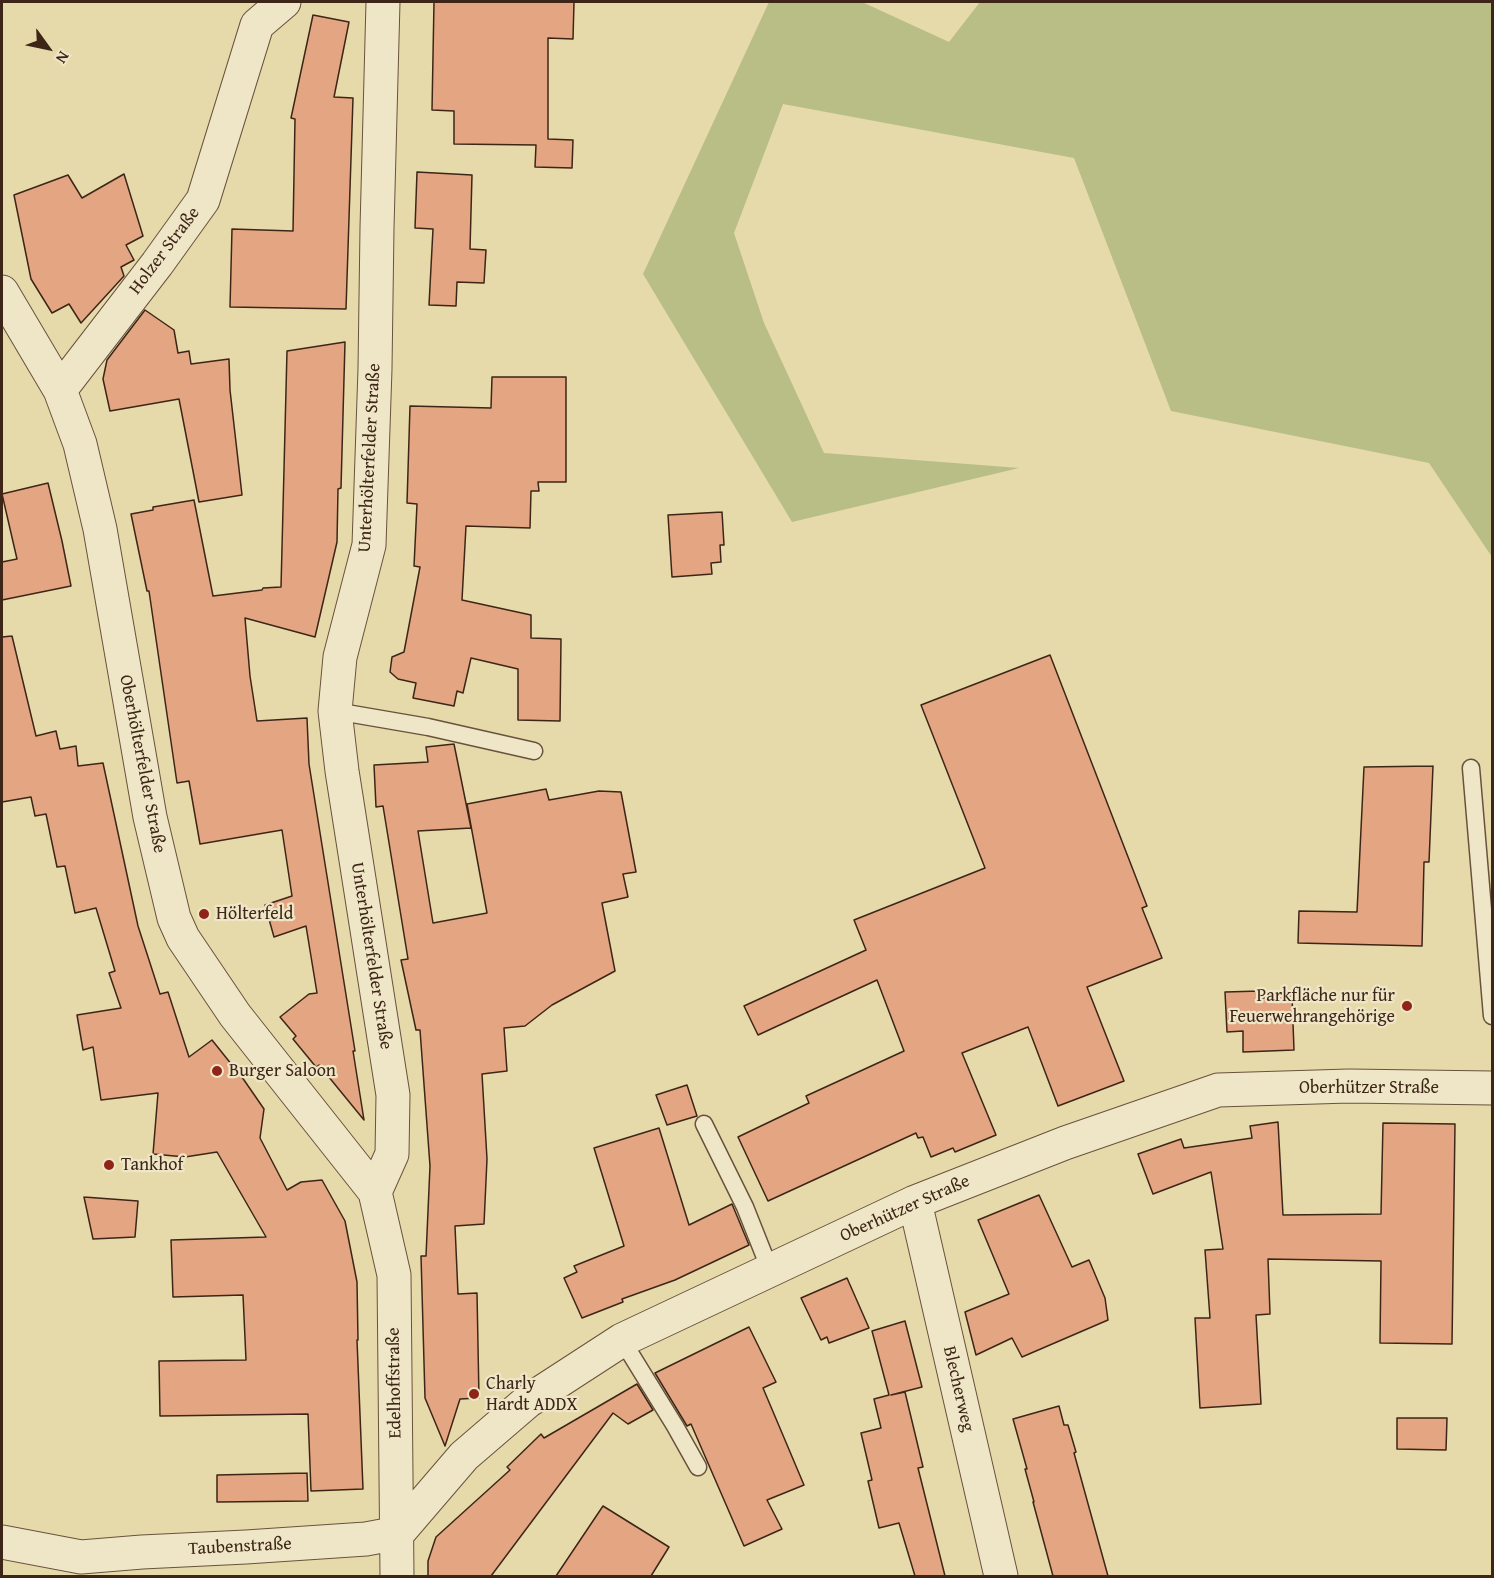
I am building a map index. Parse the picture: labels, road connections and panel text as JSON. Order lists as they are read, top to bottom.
{
  "streets": {
    "street": [
      "Holzer Straße",
      "Unterhölterfelder Straße",
      "Oberhölterfelder Straße",
      "Oberhützer Straße",
      "Edelhoffstraße",
      "Blecherweg",
      "Taubenstraße"
    ]
  },
  "crossings": [
    ["Holzer Straße", "Oberhölterfelder Straße"],
    ["Unterhölterfelder Straße", "Oberhölterfelder Straße"],
    ["Unterhölterfelder Straße", "Edelhoffstraße"],
    ["Oberhölterfelder Straße", "Edelhoffstraße"],
    ["Oberhützer Straße", "Edelhoffstraße"],
    ["Oberhützer Straße", "Blecherweg"],
    ["Oberhützer Straße", "Taubenstraße"],
    ["Edelhoffstraße", "Taubenstraße"]
  ],
  "places": [
    "Hölterfeld",
    "Parkfläche nur für Feuerwehrangehörige",
    "Burger Saloon",
    "Tankhof",
    "Charly Hardt ADDX"
  ],
  "north": "bottom right"
}
